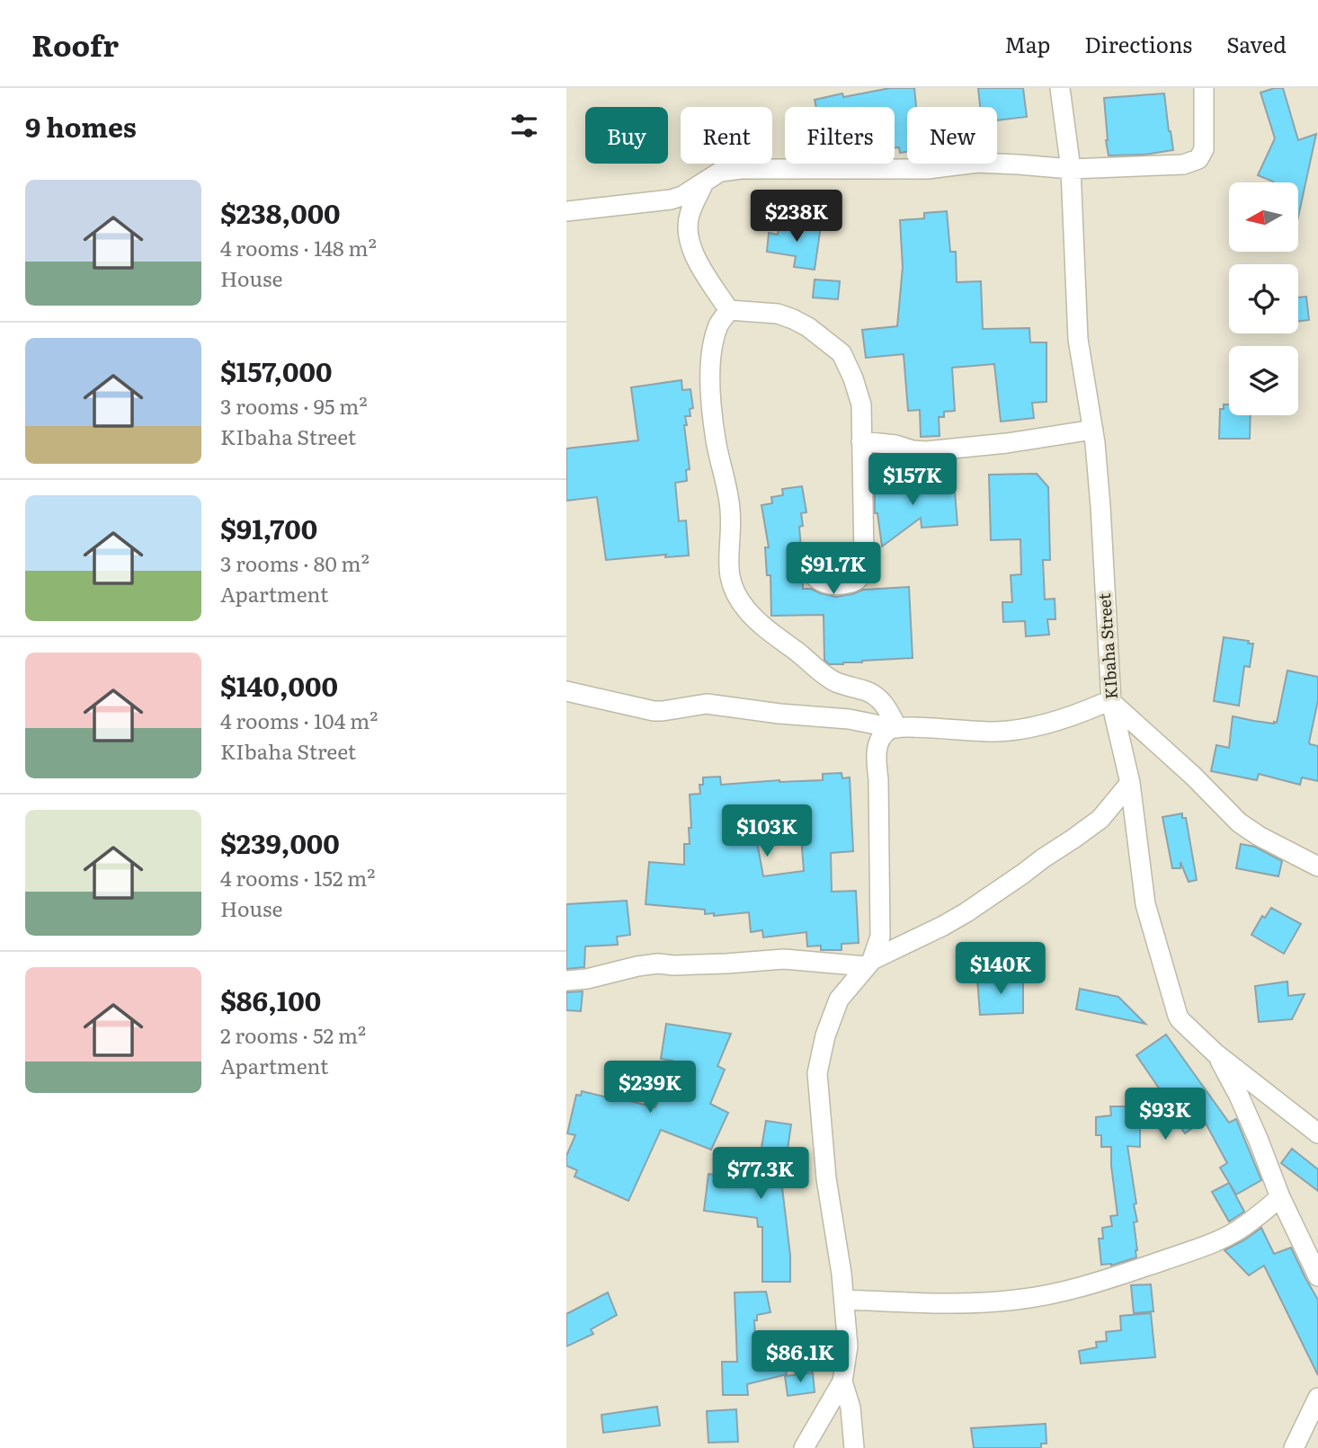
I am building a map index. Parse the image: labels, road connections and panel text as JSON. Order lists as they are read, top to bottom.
{
  "streets": {
    "street": ["KIbaha Street"]
  },
  "north": "left",
  "page": {
    "header": "Roofr",
    "nav": ["Map", "Directions", "Saved"],
    "heading": "9 homes",
    "chip": [
      "Buy",
      "Rent",
      "Filters",
      "New"
    ],
    "list": [
      {
        "name": "$238,000",
        "note": "4 rooms · 148 m² · House"
      },
      {
        "name": "$157,000",
        "note": "3 rooms · 95 m² · KIbaha Street"
      },
      {
        "name": "$91,700",
        "note": "3 rooms · 80 m² · Apartment"
      },
      {
        "name": "$140,000",
        "note": "4 rooms · 104 m² · KIbaha Street"
      },
      {
        "name": "$239,000",
        "note": "4 rooms · 152 m² · House"
      },
      {
        "name": "$86,100",
        "note": "2 rooms · 52 m² · Apartment"
      }
    ],
    "price": [
      "$238K",
      "$157K",
      "$91.7K",
      "$103K",
      "$140K",
      "$239K",
      "$93K",
      "$77.3K",
      "$86.1K"
    ]
  }
}
